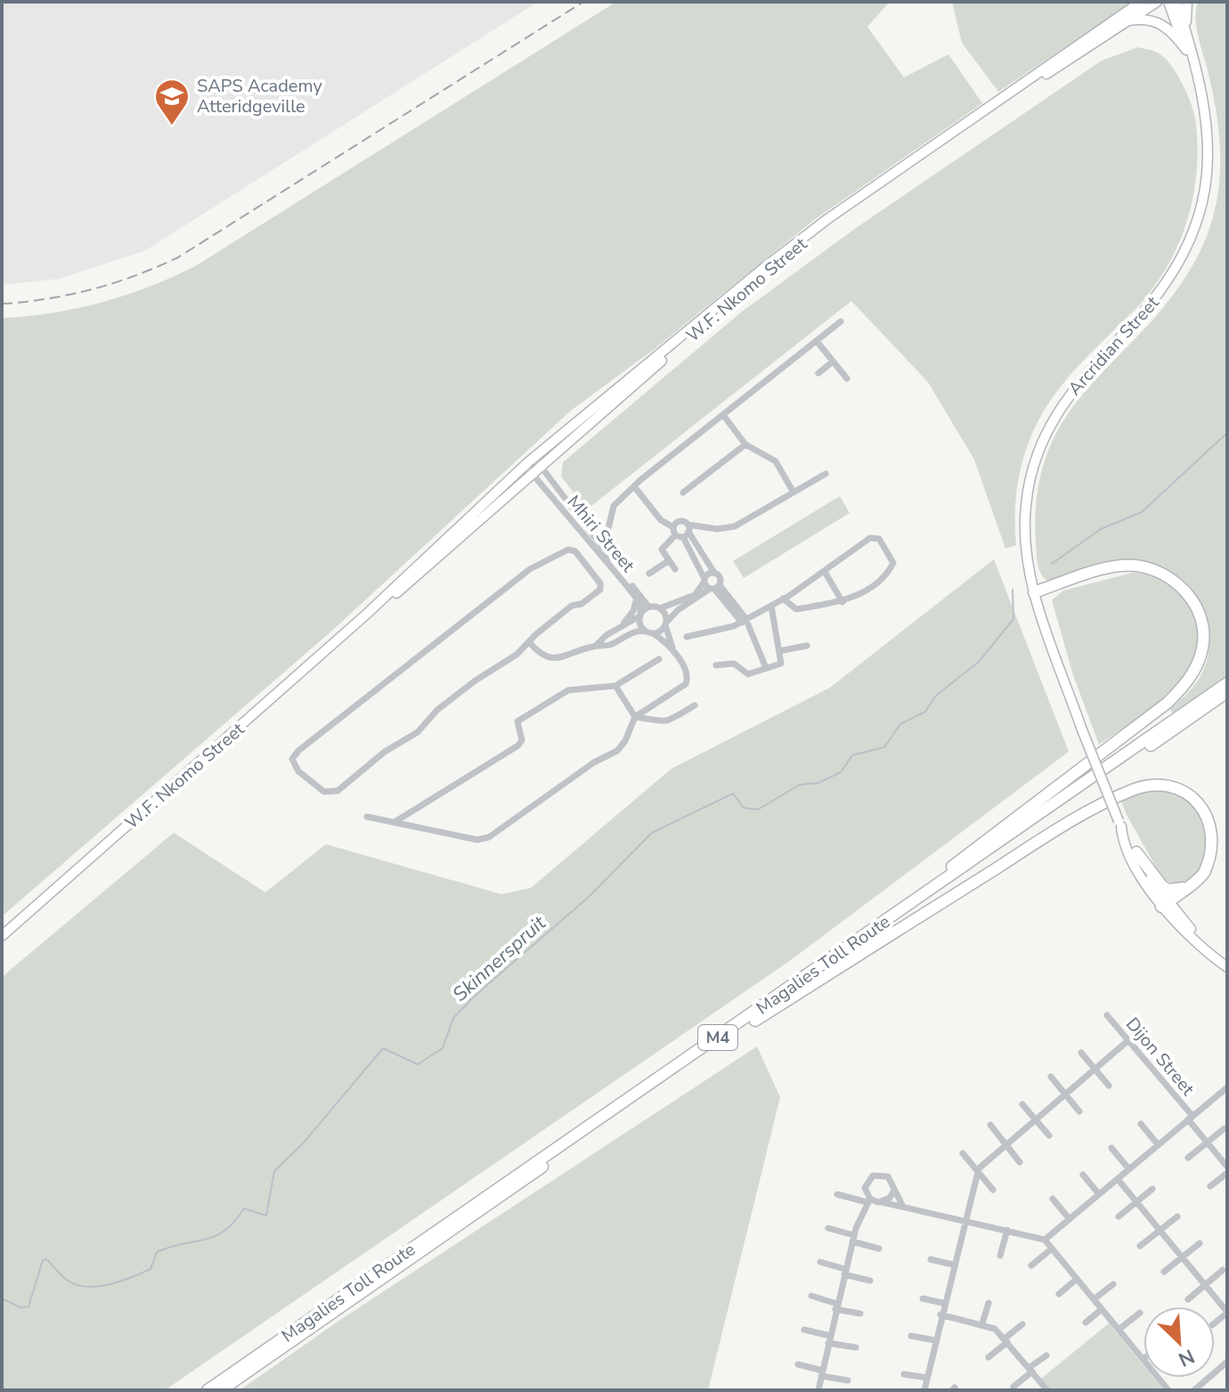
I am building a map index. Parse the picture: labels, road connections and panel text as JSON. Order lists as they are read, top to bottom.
{
  "streets": {
    "highway": ["Magalies Toll Route", "M4"],
    "main road": ["W.F. Nkomo Street", "Arcridian Street"],
    "street": ["Mhiri Street", "Dijon Street"]
  },
  "crossings": [
    ["W.F. Nkomo Street", "Mhiri Street"]
  ],
  "water": ["Skinnerspruit"],
  "places": {
    "school or university": ["SAPS Academy Atteridgeville"]
  },
  "north": "bottom right"
}
